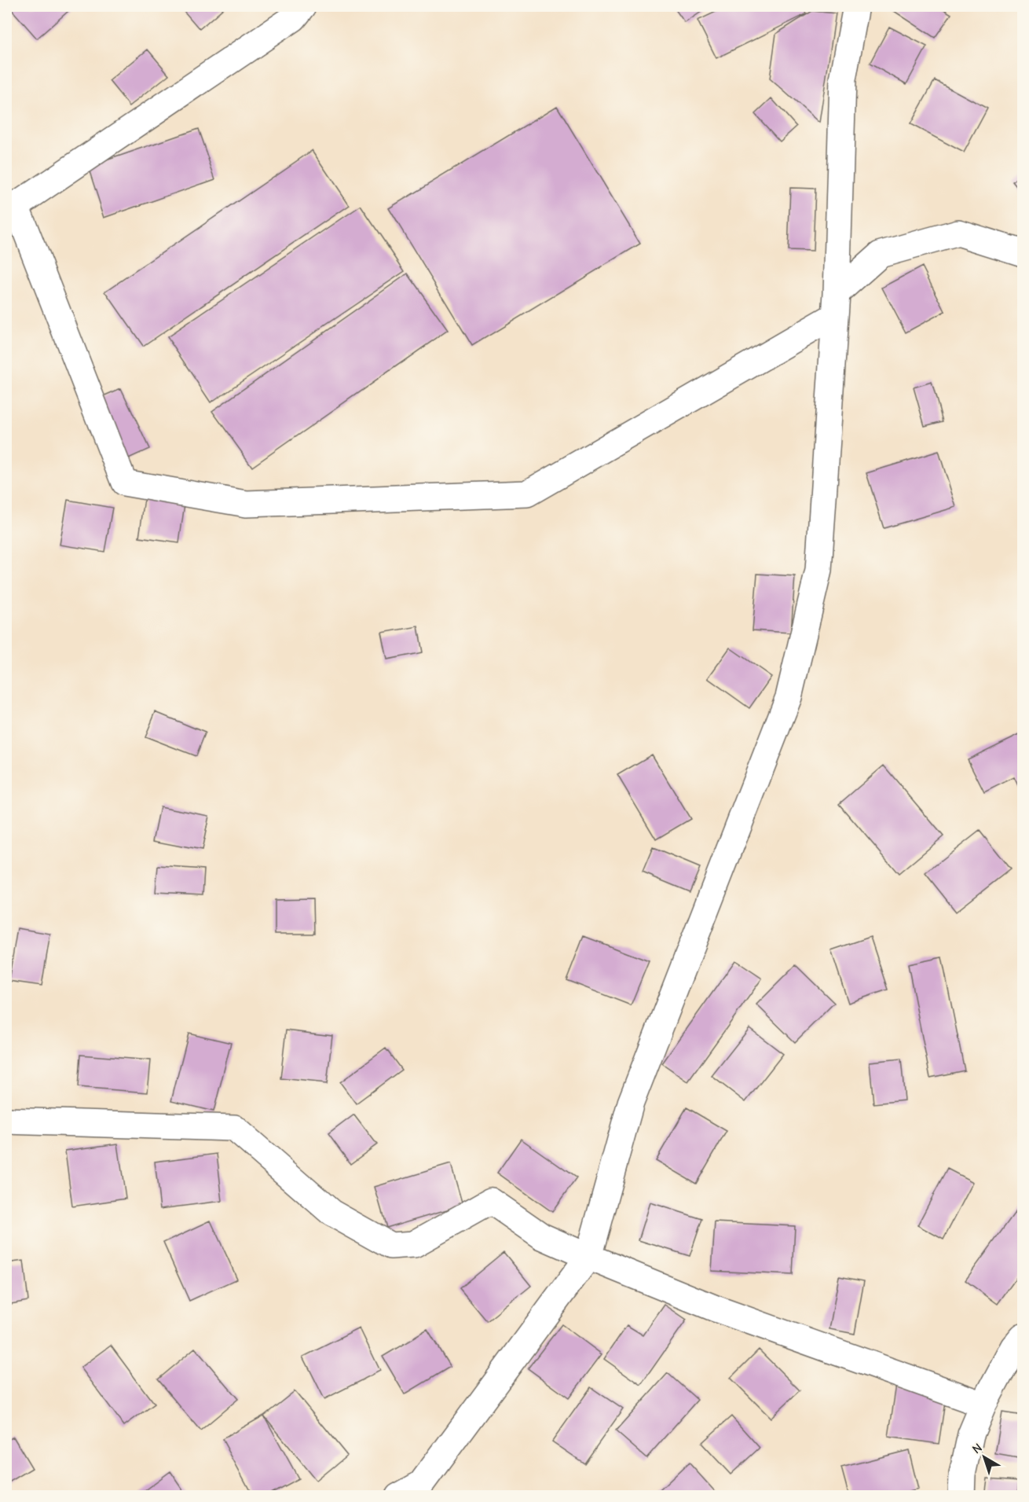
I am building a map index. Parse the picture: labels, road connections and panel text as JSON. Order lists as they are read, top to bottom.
{
  "north": "top left"
}
